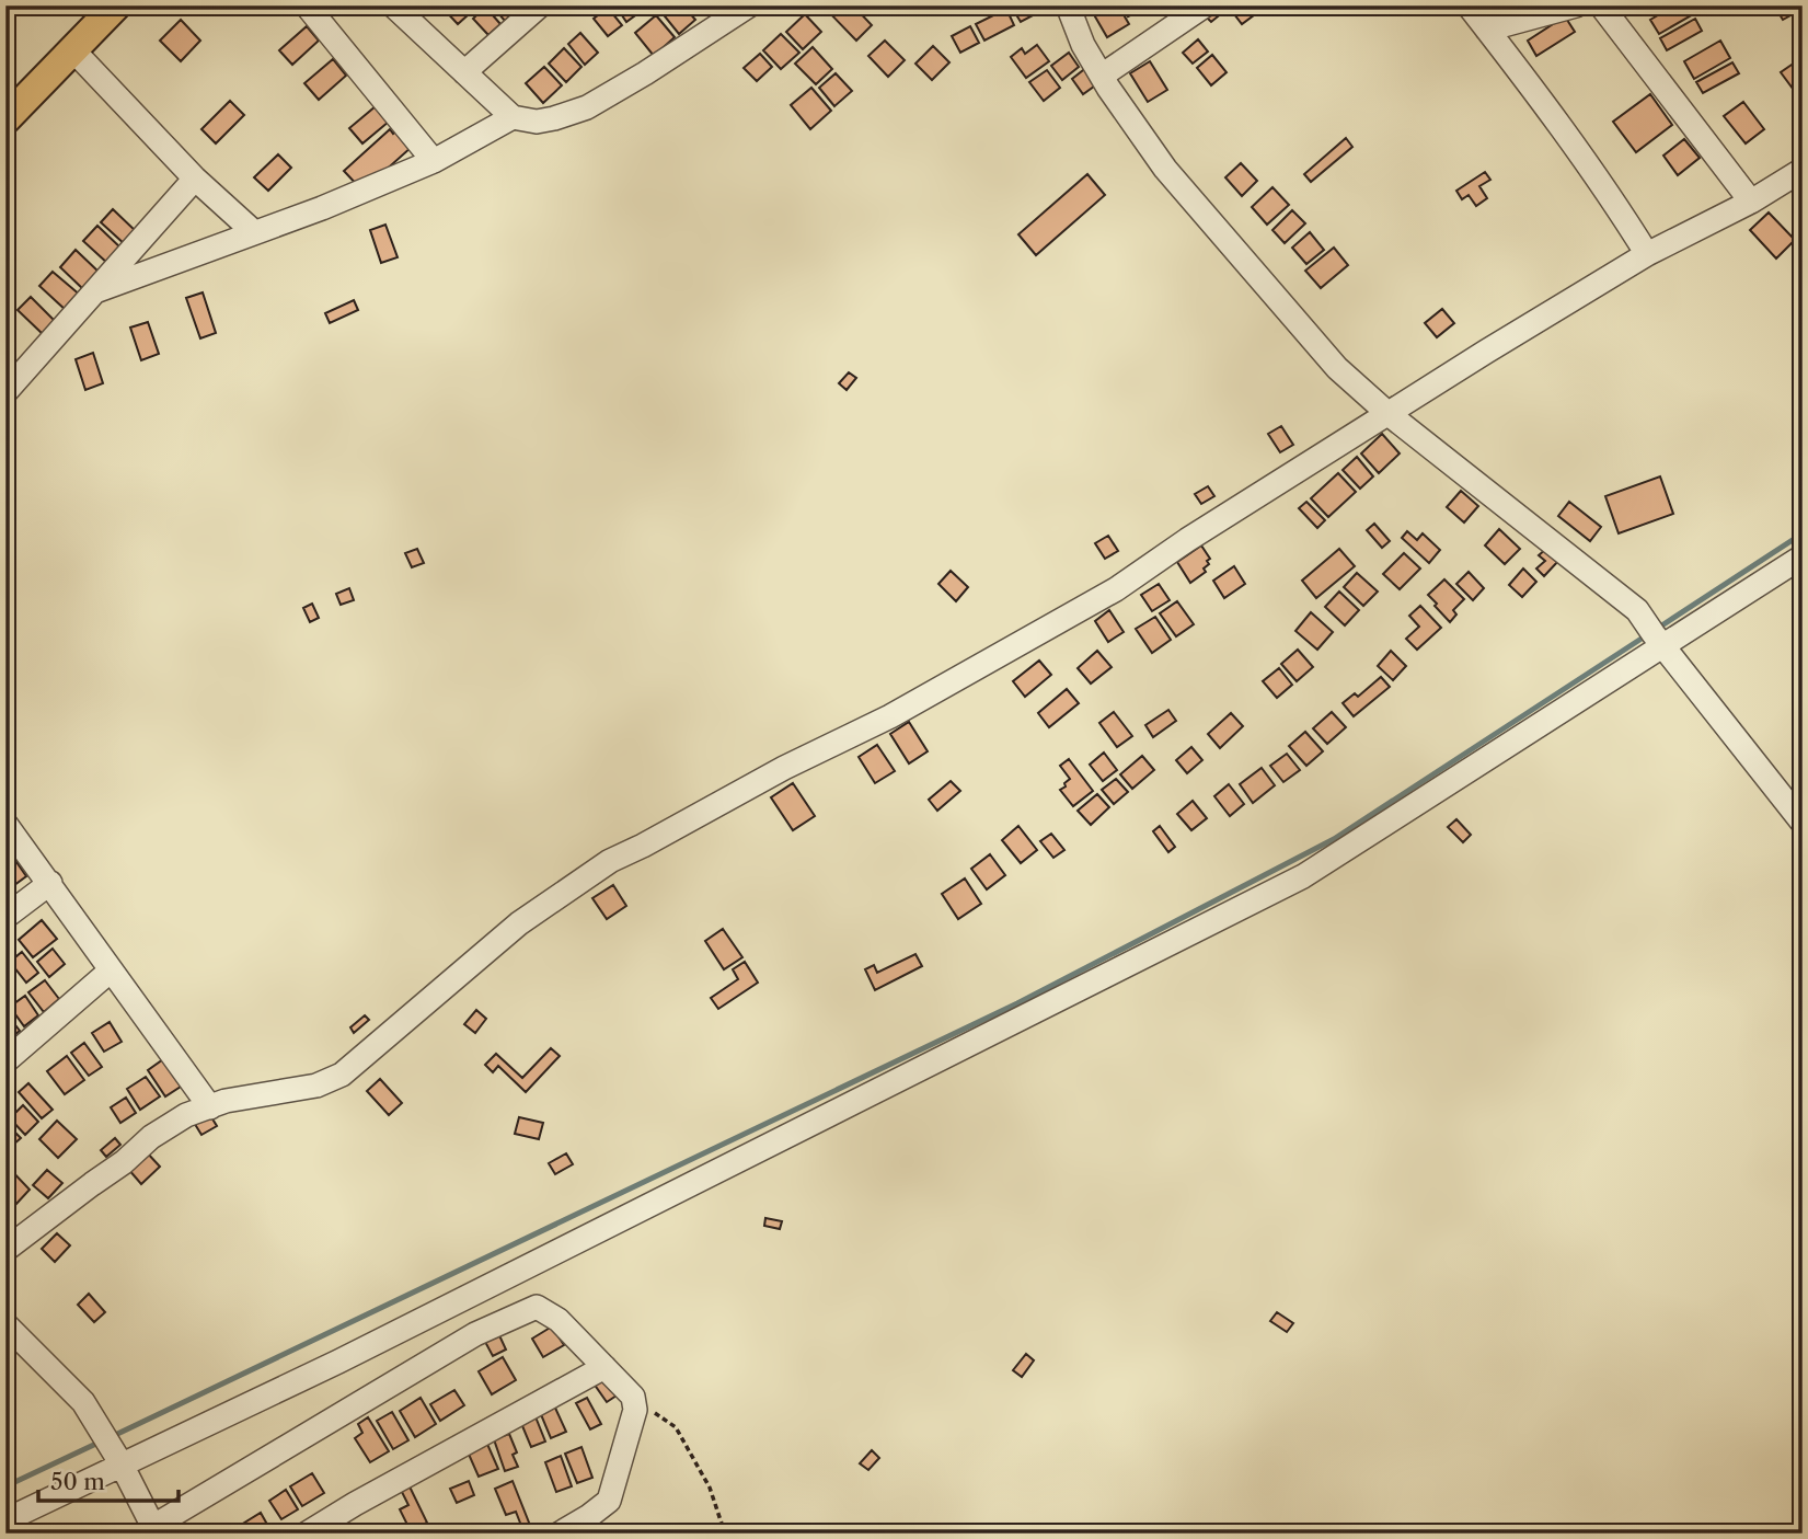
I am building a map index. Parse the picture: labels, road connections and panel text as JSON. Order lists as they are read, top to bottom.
{
  "scale_bar": "50 m"
}
